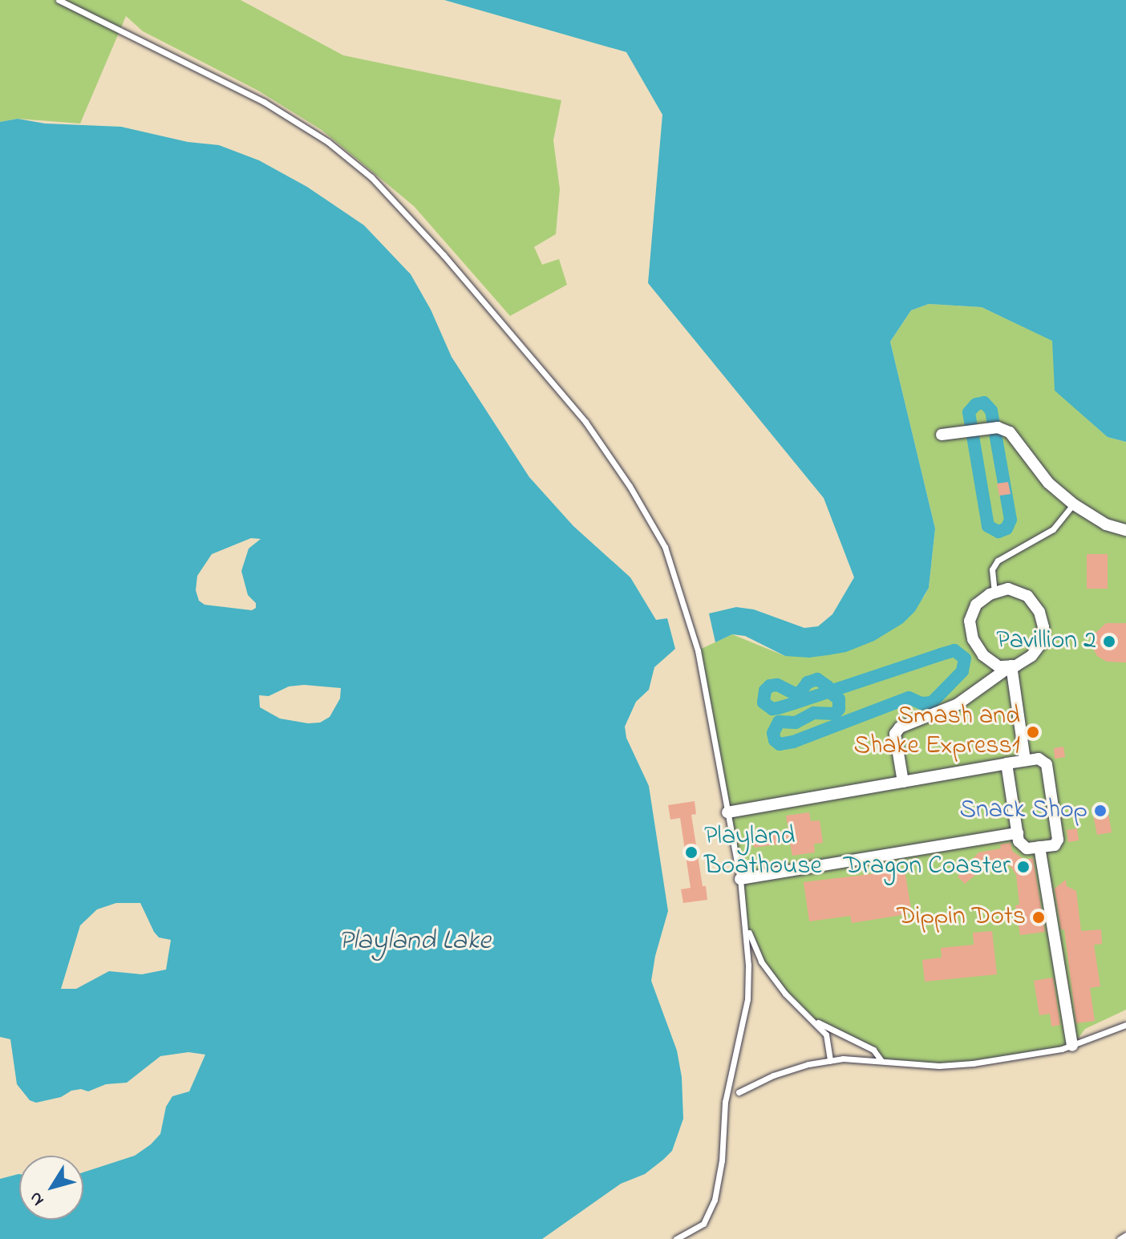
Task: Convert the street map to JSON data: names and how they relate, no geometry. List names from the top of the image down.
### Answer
{
  "water": ["Playland Lake"],
  "places": [
    "Pavillion 2",
    "Smash and Shake Express1",
    "Snack Shop",
    "Playland Boathouse",
    "Dragon Coaster",
    "Dippin Dots"
  ],
  "north": "bottom left"
}
